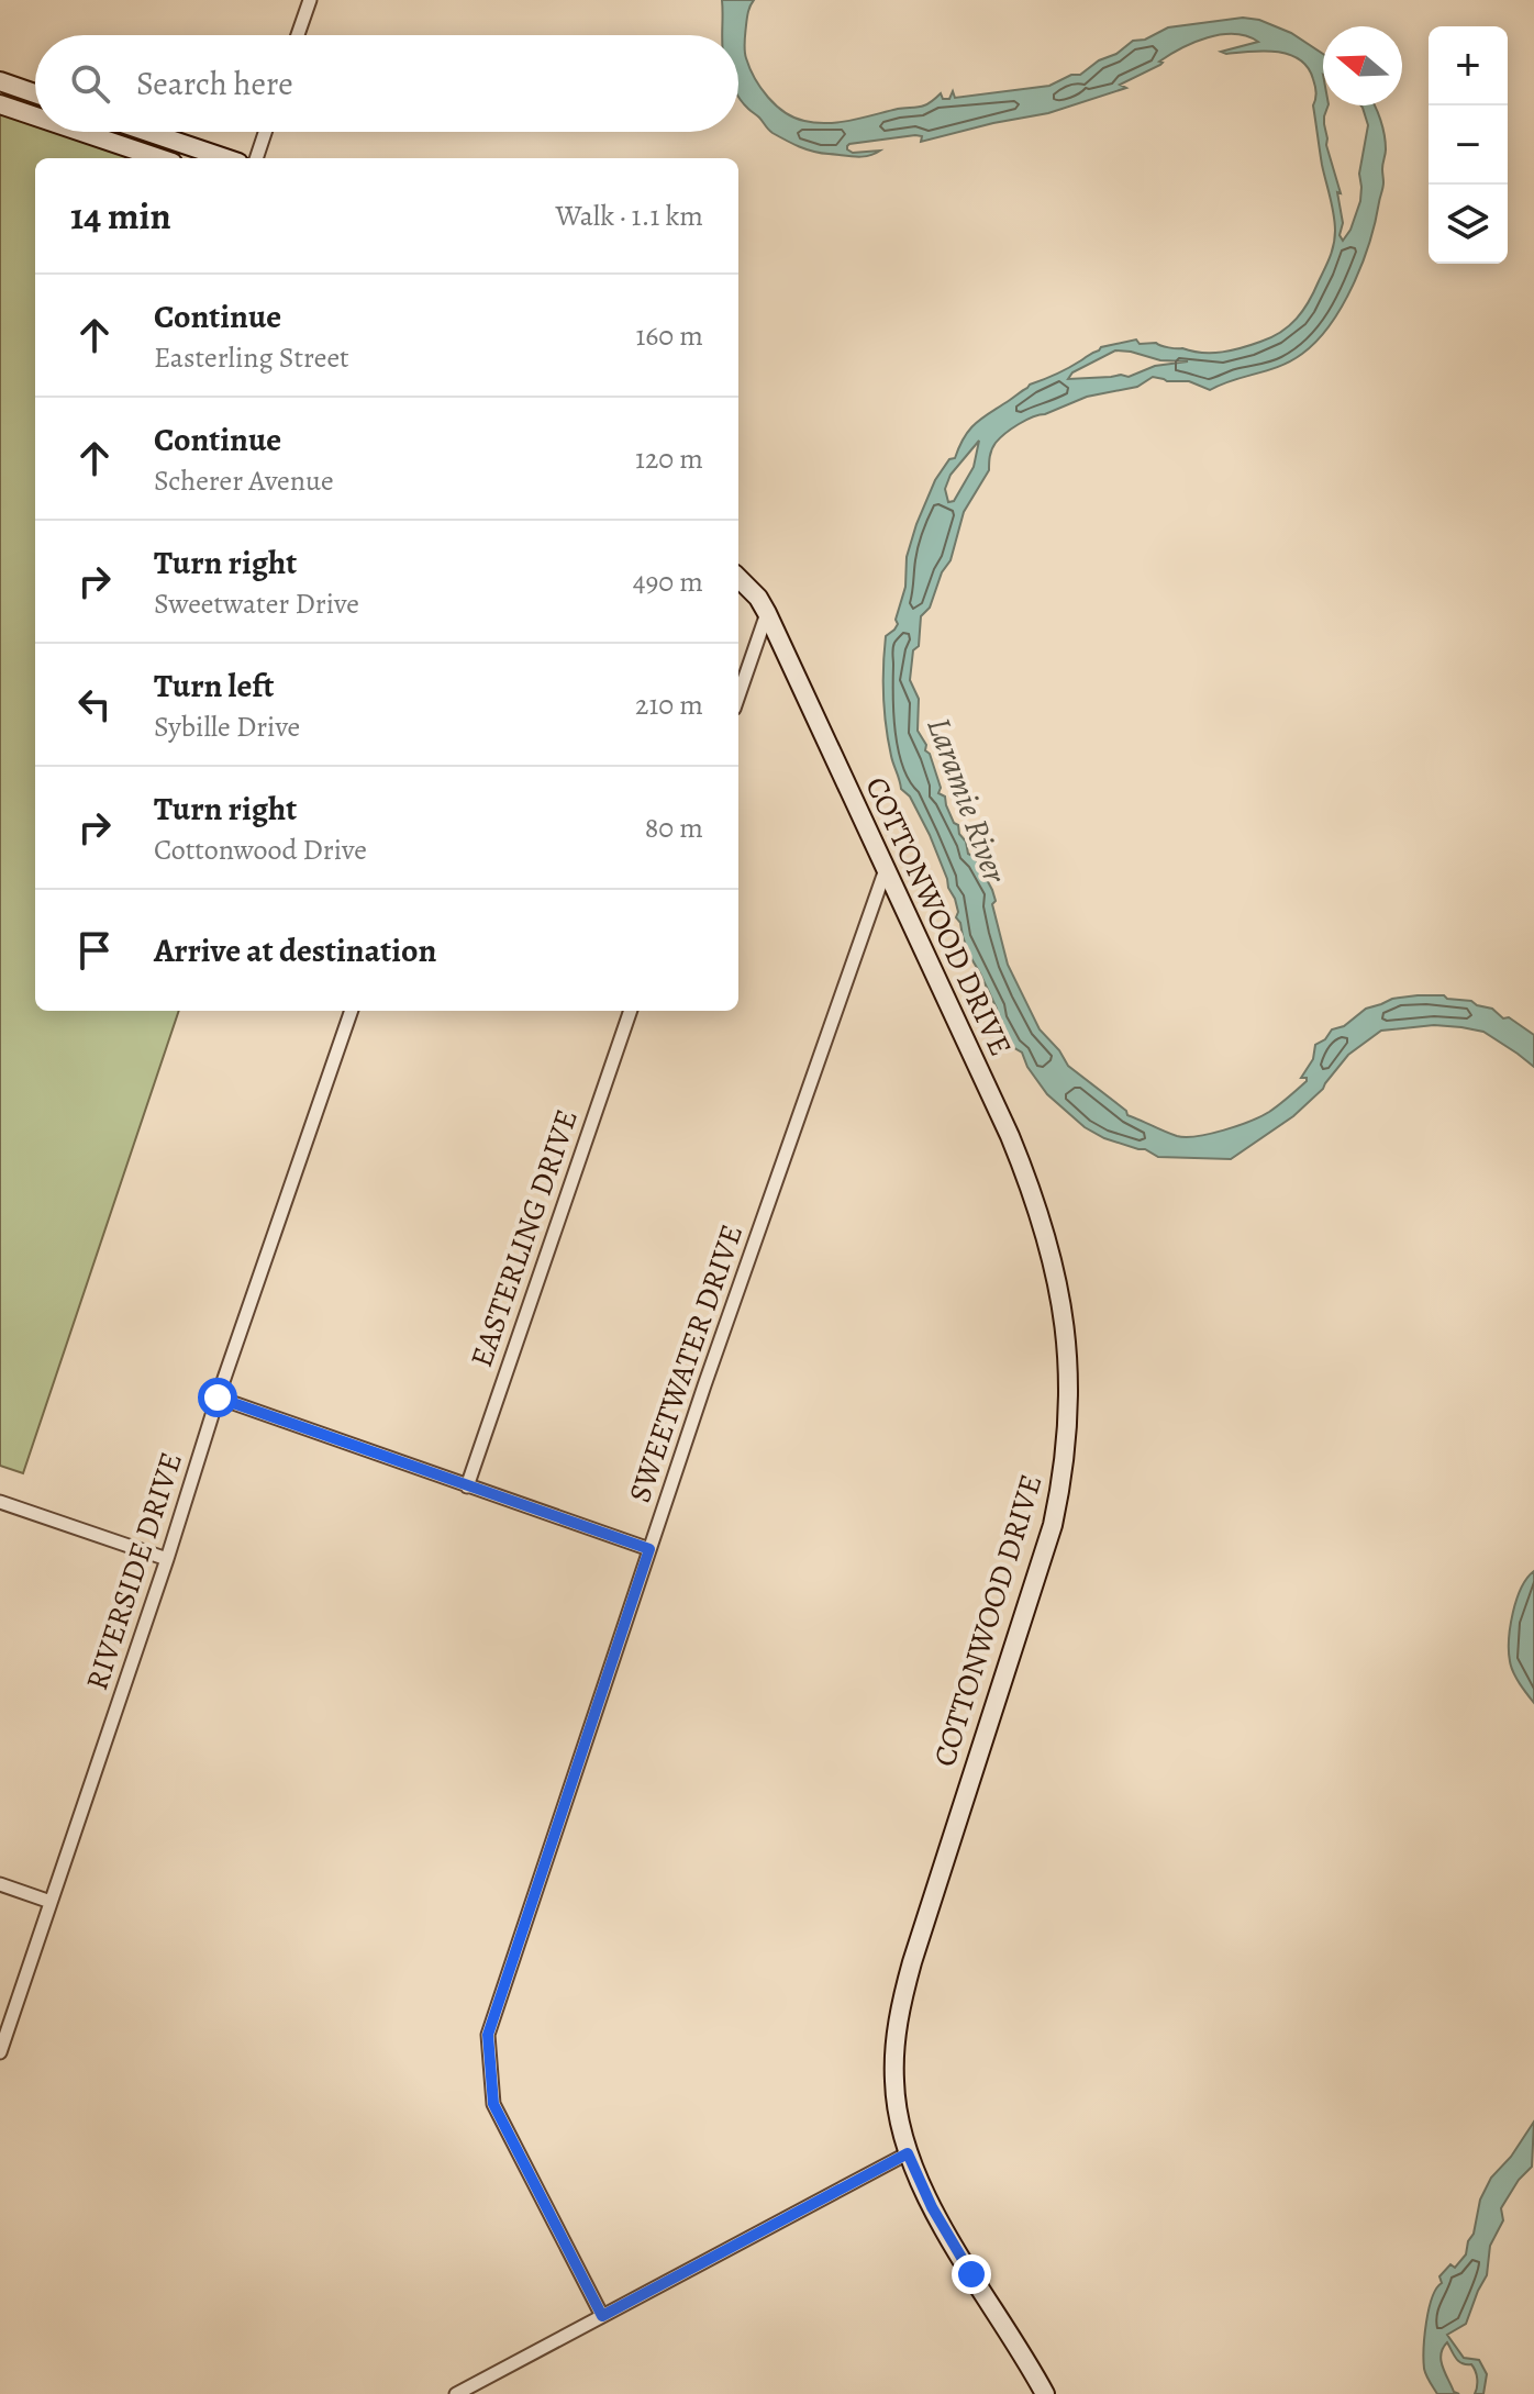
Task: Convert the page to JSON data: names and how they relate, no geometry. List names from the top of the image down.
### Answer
{
  "streets": {
    "street": [
      "COTTONWOOD DRIVE",
      "EASTERLING DRIVE",
      "SWEETWATER DRIVE",
      "RIVERSIDE DRIVE"
    ]
  },
  "crossings": [
    ["COTTONWOOD DRIVE", "SWEETWATER DRIVE"]
  ],
  "water": ["Laramie River"],
  "north": "left",
  "page": {
    "map_buttons": ["+", "−"],
    "search": "Search here",
    "heading": ["14 min", "Walk · 1.1 km"],
    "list": [
      ["Continue", "Easterling Street", "160 m"],
      ["Continue", "Scherer Avenue", "120 m"],
      ["Turn right", "Sweetwater Drive", "490 m"],
      ["Turn left", "Sybille Drive", "210 m"],
      ["Turn right", "Cottonwood Drive", "80 m"],
      "Arrive at destination"
    ]
  }
}
